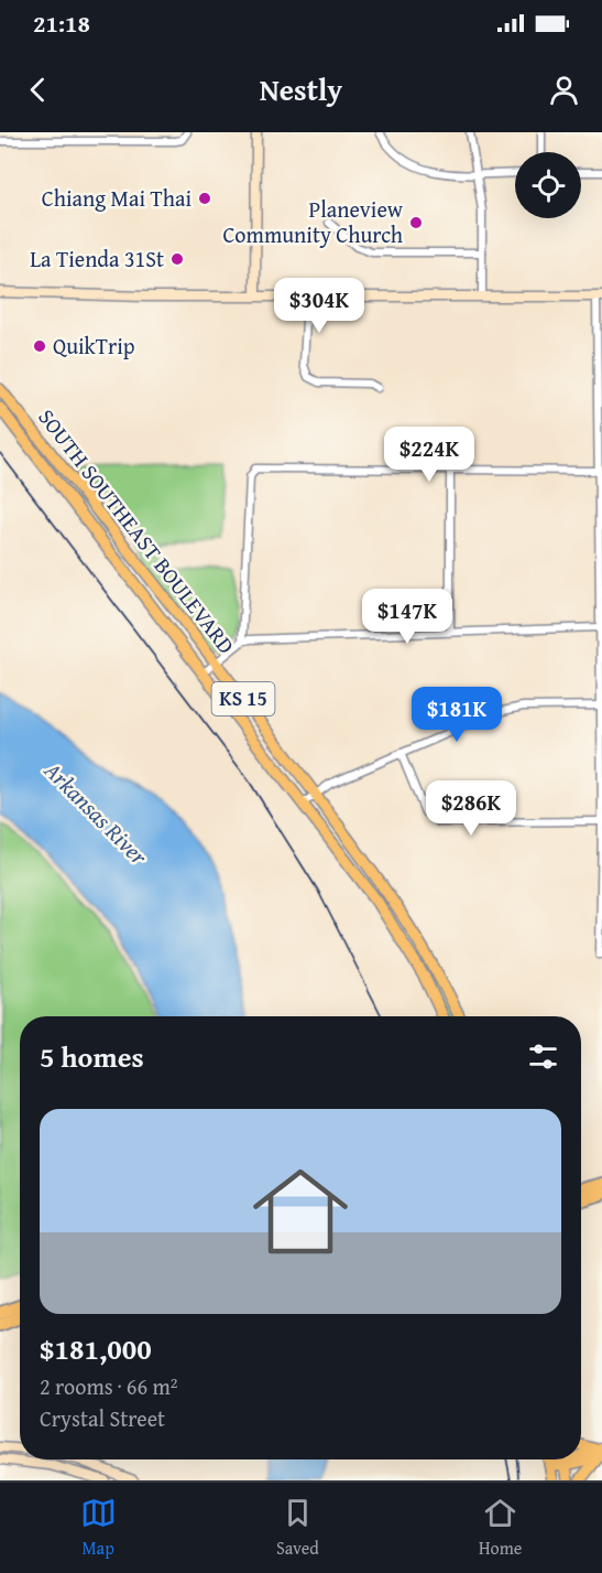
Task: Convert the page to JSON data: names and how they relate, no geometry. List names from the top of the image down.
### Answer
{
  "streets": {
    "main road": ["SOUTH SOUTHEAST BOULEVARD", "KS 15"]
  },
  "water": ["Arkansas River"],
  "places": [
    "Chiang Mai Thai",
    "Planeview Community Church",
    "La Tienda 31St",
    "QuikTrip"
  ],
  "page": {
    "status": "21:18",
    "header": "Nestly",
    "price": [
      "$304K",
      "$224K",
      "$147K",
      "$181K",
      "$286K"
    ],
    "heading": "5 homes",
    "list": [
      {
        "name": "$181,000",
        "note": "2 rooms · 66 m² · Crystal Street"
      }
    ],
    "tabs": ["Map", "Saved", "Home"]
  }
}
